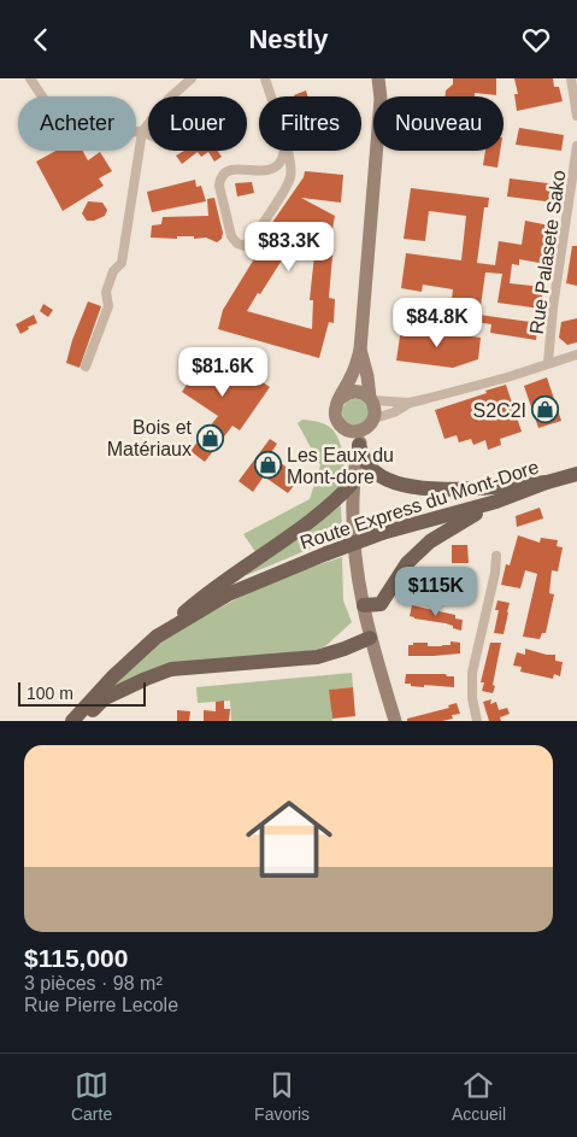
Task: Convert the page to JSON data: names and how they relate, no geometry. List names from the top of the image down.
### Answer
{
  "streets": {
    "main road": ["Route Express du Mont-Dore"],
    "street": ["Rue Palasete Sako"]
  },
  "places": {
    "shop": ["S2C2I", "Bois et Matériaux", "Les Eaux du Mont-dore"]
  },
  "scale_bar": "100 m",
  "page": {
    "header": "Nestly",
    "chip": [
      "Acheter",
      "Louer",
      "Filtres",
      "Nouveau"
    ],
    "price": [
      "$83.3K",
      "$84.8K",
      "$81.6K",
      "$115K"
    ],
    "scale": "100 m",
    "list": [
      {
        "name": "$115,000",
        "note": "3 pièces · 98 m² · Rue Pierre Lecole"
      }
    ],
    "tabs": ["Carte", "Favoris", "Accueil"]
  }
}
